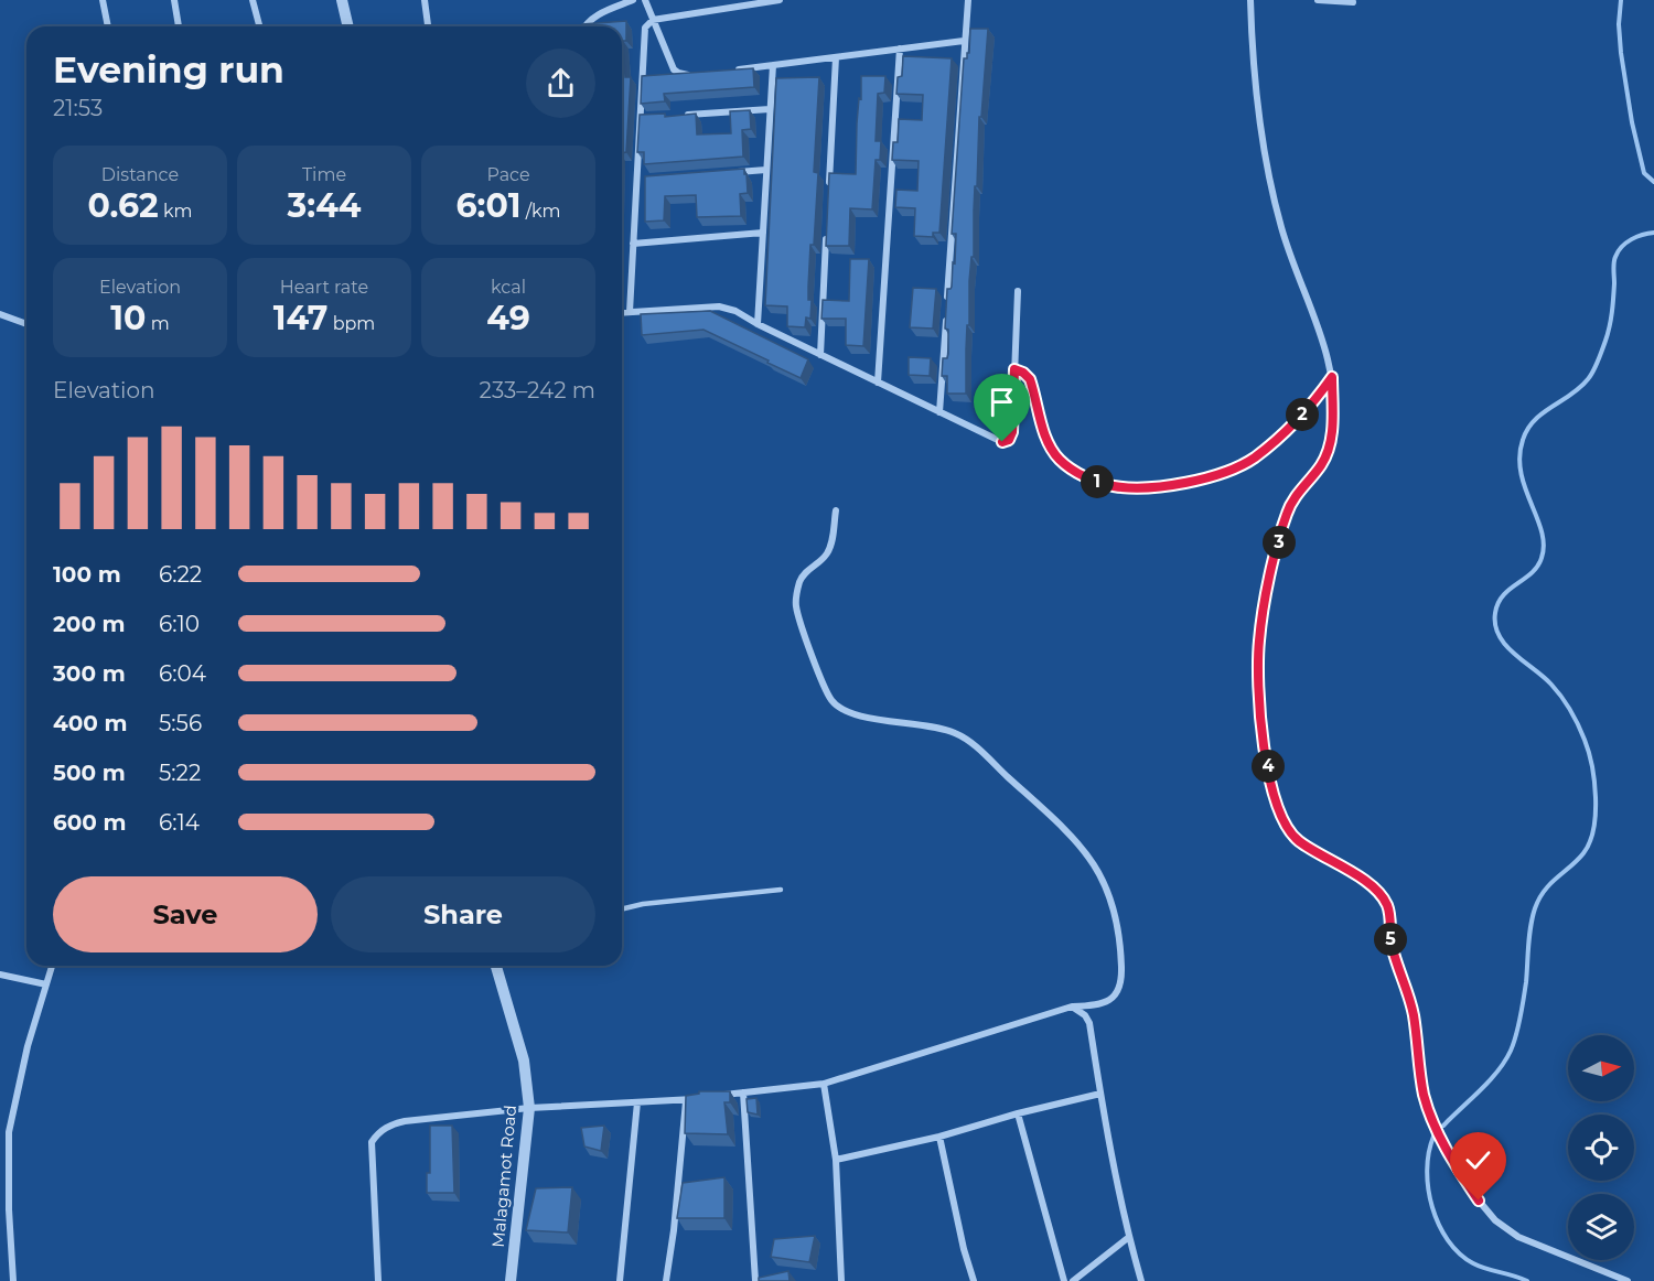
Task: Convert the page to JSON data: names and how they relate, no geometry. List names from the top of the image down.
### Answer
{
  "streets": {
    "street": ["Malagamot Road"]
  },
  "north": "right",
  "page": {
    "heading": ["Evening run", "21:53"],
    "stats": [
      ["Distance", "0.62 km"],
      ["Time", "3:44"],
      ["Pace", "6:01 /km"],
      ["Elevation", "10 m"],
      ["Heart rate", "147 bpm"],
      ["kcal", "49"]
    ],
    "chart": ["Elevation", "233–242 m"],
    "pins": [
      "2",
      "1",
      "3",
      "4",
      "5"
    ],
    "list": [
      {
        "name": "100 m",
        "note": "6:22"
      },
      {
        "name": "200 m",
        "note": "6:10"
      },
      {
        "name": "300 m",
        "note": "6:04"
      },
      {
        "name": "400 m",
        "note": "5:56"
      },
      {
        "name": "500 m",
        "note": "5:22"
      },
      {
        "name": "600 m",
        "note": "6:14"
      }
    ],
    "buttons": ["Save", "Share"]
  }
}
